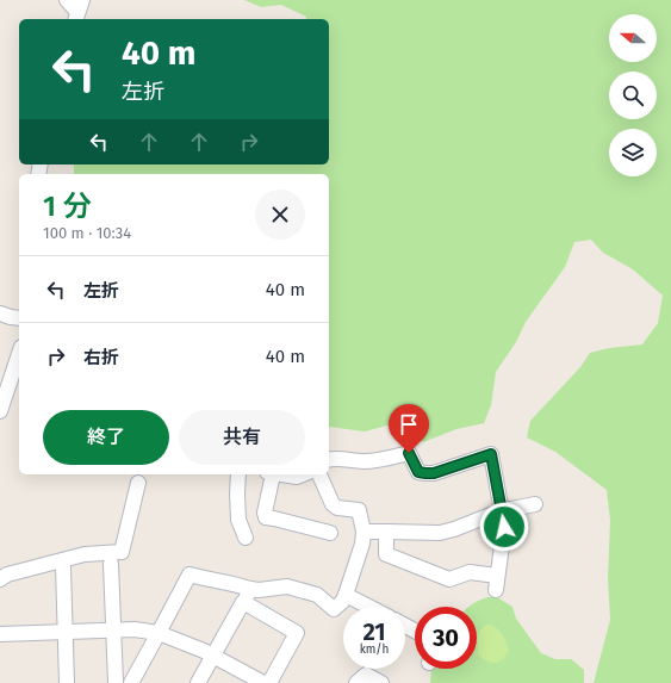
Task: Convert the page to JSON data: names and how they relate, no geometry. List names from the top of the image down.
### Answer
{
  "north": "left",
  "page": {
    "turn": ["40 m", "左折"],
    "heading": ["1 分", "100 m · 10:34"],
    "list": [
      {
        "name": "左折",
        "value": "40 m"
      },
      {
        "name": "右折",
        "value": "40 m"
      }
    ],
    "buttons": ["終了", "共有"],
    "speed": "21 km/h",
    "limit": "30"
  }
}
